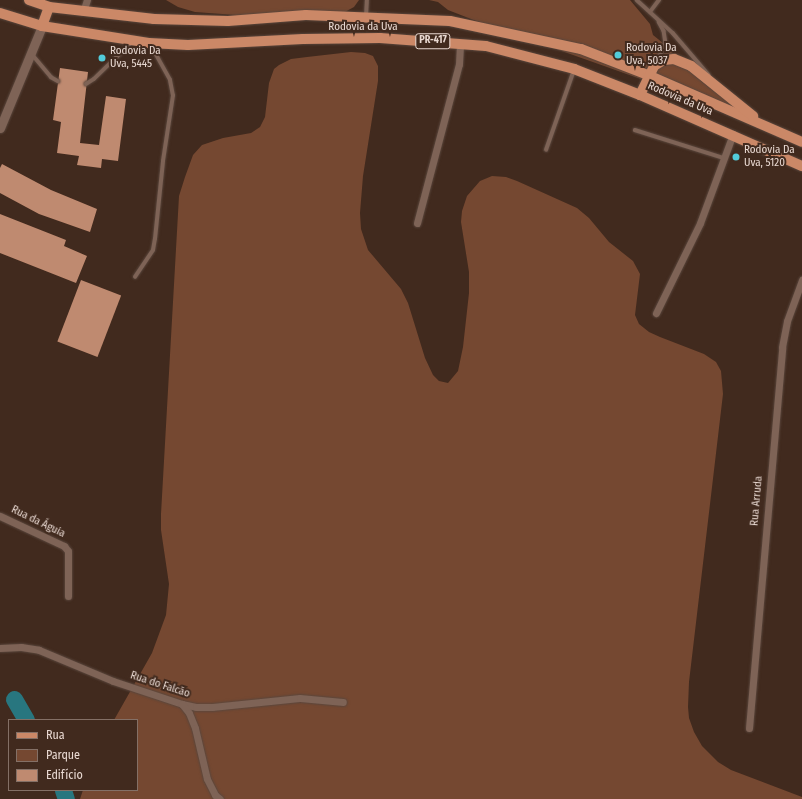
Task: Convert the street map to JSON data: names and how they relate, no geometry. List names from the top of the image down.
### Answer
{
  "streets": {
    "main road": ["Rodovia da Uva", "PR-417"],
    "street": ["Rua Arruda", "Rua da Águia", "Rua do Falcão"]
  },
  "places": ["Rodovia Da Uva, 5037", "Rodovia Da Uva, 5445", "Rodovia Da Uva, 5120"],
  "legend": ["Rua", "Parque", "Edifício"]
}
